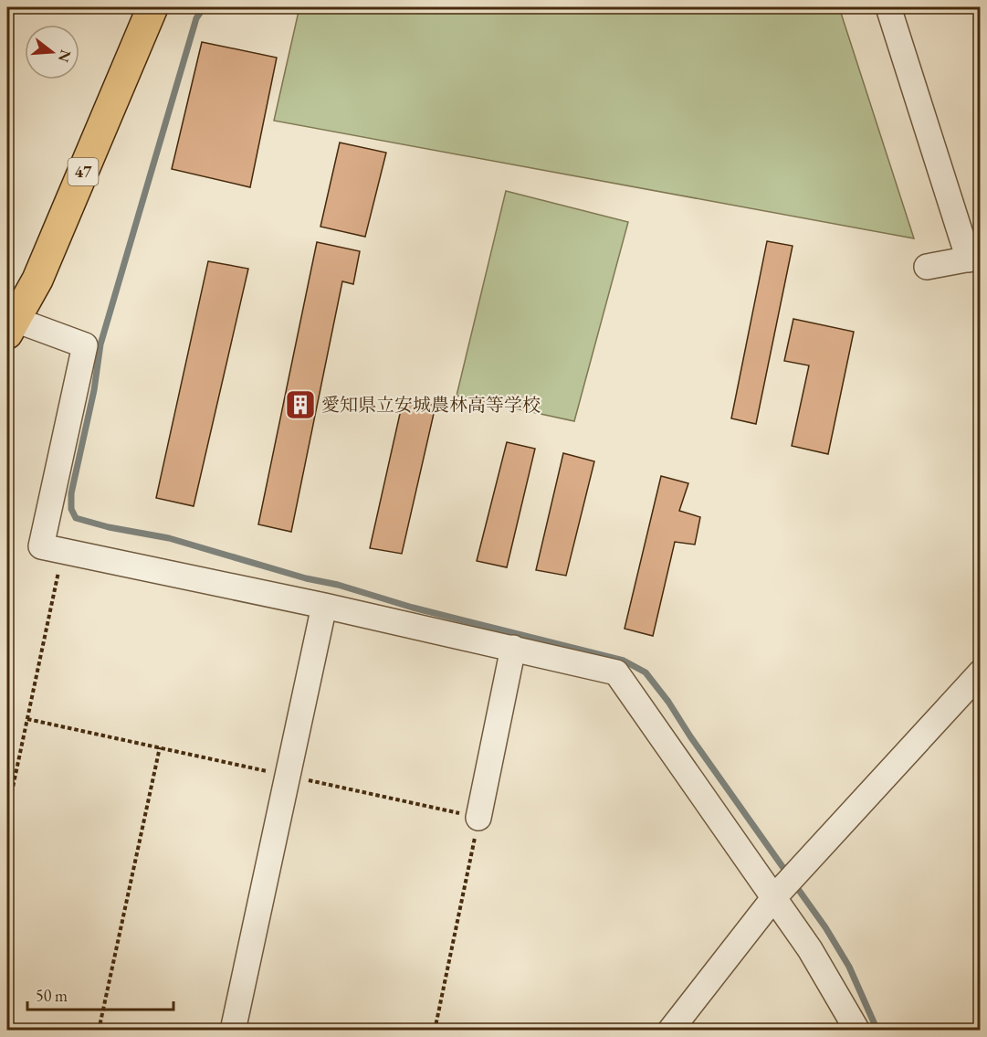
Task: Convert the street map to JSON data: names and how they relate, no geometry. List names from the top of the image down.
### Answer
{
  "streets": {
    "main road": ["47"]
  },
  "places": {
    "building": ["愛知県立安城農林高等学校"]
  },
  "scale_bar": "50 m",
  "north": "right"
}
